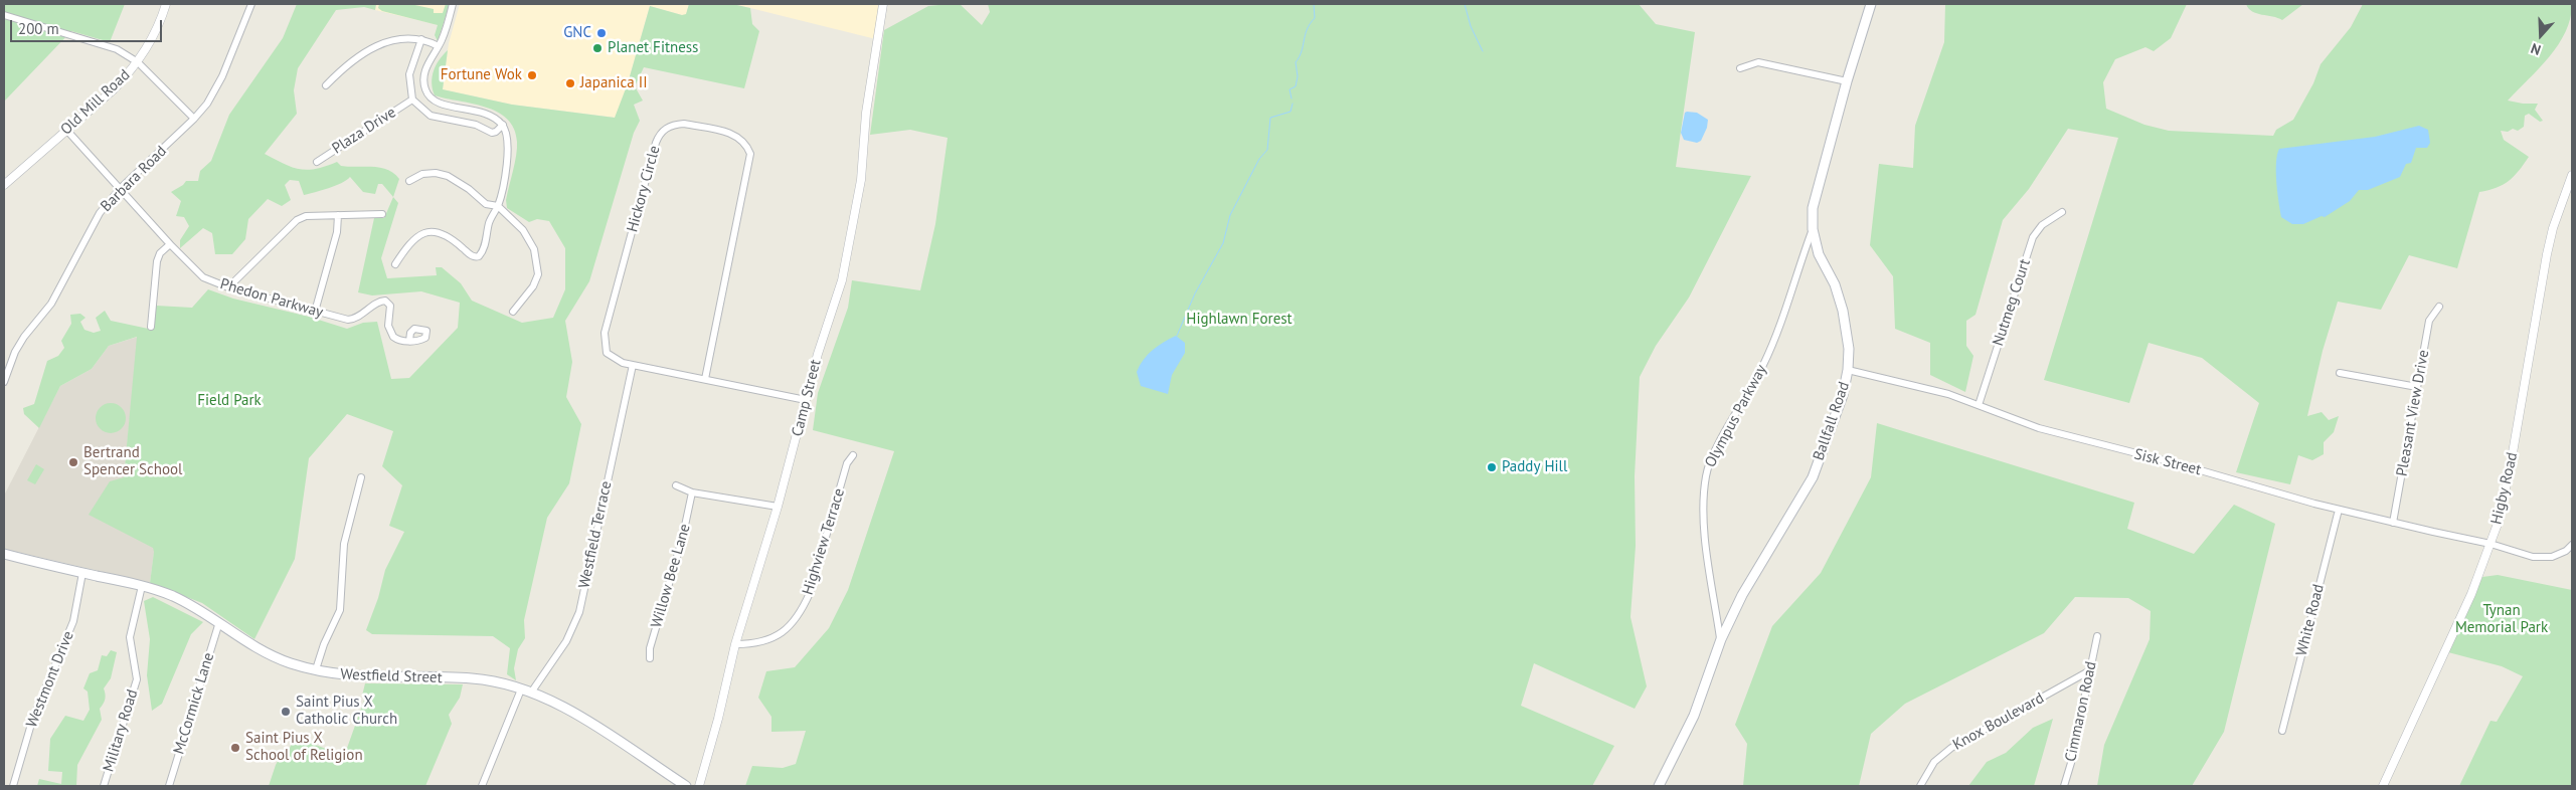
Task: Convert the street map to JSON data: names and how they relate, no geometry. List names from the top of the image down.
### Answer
{
  "streets": {
    "main road": ["Ballfall Road", "Westfield Street"],
    "street": [
      "Old Mill Road",
      "Plaza Drive",
      "Barbara Road",
      "Hickory Circle",
      "Phedon Parkway",
      "Nutmeg Court",
      "Camp Street",
      "Pleasant View Drive",
      "Olympus Parkway",
      "Sisk Street",
      "Higby Road",
      "Westfield Terrace",
      "Highview Terrace",
      "Willow Bee Lane",
      "White Road",
      "Westmont Drive",
      "McCormick Lane",
      "Cimmaron Road",
      "Knox Boulevard",
      "Military Road"
    ]
  },
  "crossings": [
    ["Old Mill Road", "Phedon Parkway"],
    ["Barbara Road", "Phedon Parkway"],
    ["Hickory Circle", "Camp Street"],
    ["Hickory Circle", "Westfield Terrace"],
    ["Nutmeg Court", "Sisk Street"],
    ["Camp Street", "Highview Terrace"],
    ["Pleasant View Drive", "Sisk Street"],
    ["Olympus Parkway", "Ballfall Road"],
    ["Ballfall Road", "Sisk Street"],
    ["Sisk Street", "Higby Road"],
    ["Sisk Street", "White Road"],
    ["Westfield Terrace", "Westfield Street"],
    ["Westfield Street", "Westmont Drive"],
    ["Westfield Street", "McCormick Lane"],
    ["Westfield Street", "Military Road"],
    ["Cimmaron Road", "Knox Boulevard"]
  ],
  "parks": ["Highlawn Forest", "Field Park", "Tynan Memorial Park"],
  "places": [
    "GNC",
    "Planet Fitness",
    "Fortune Wok",
    "Japanica II",
    "Bertrand Spencer School",
    "Paddy Hill",
    "Saint Pius X Catholic Church",
    "Saint Pius X School of Religion"
  ],
  "scale_bar": "200 m",
  "north": "bottom"
}
